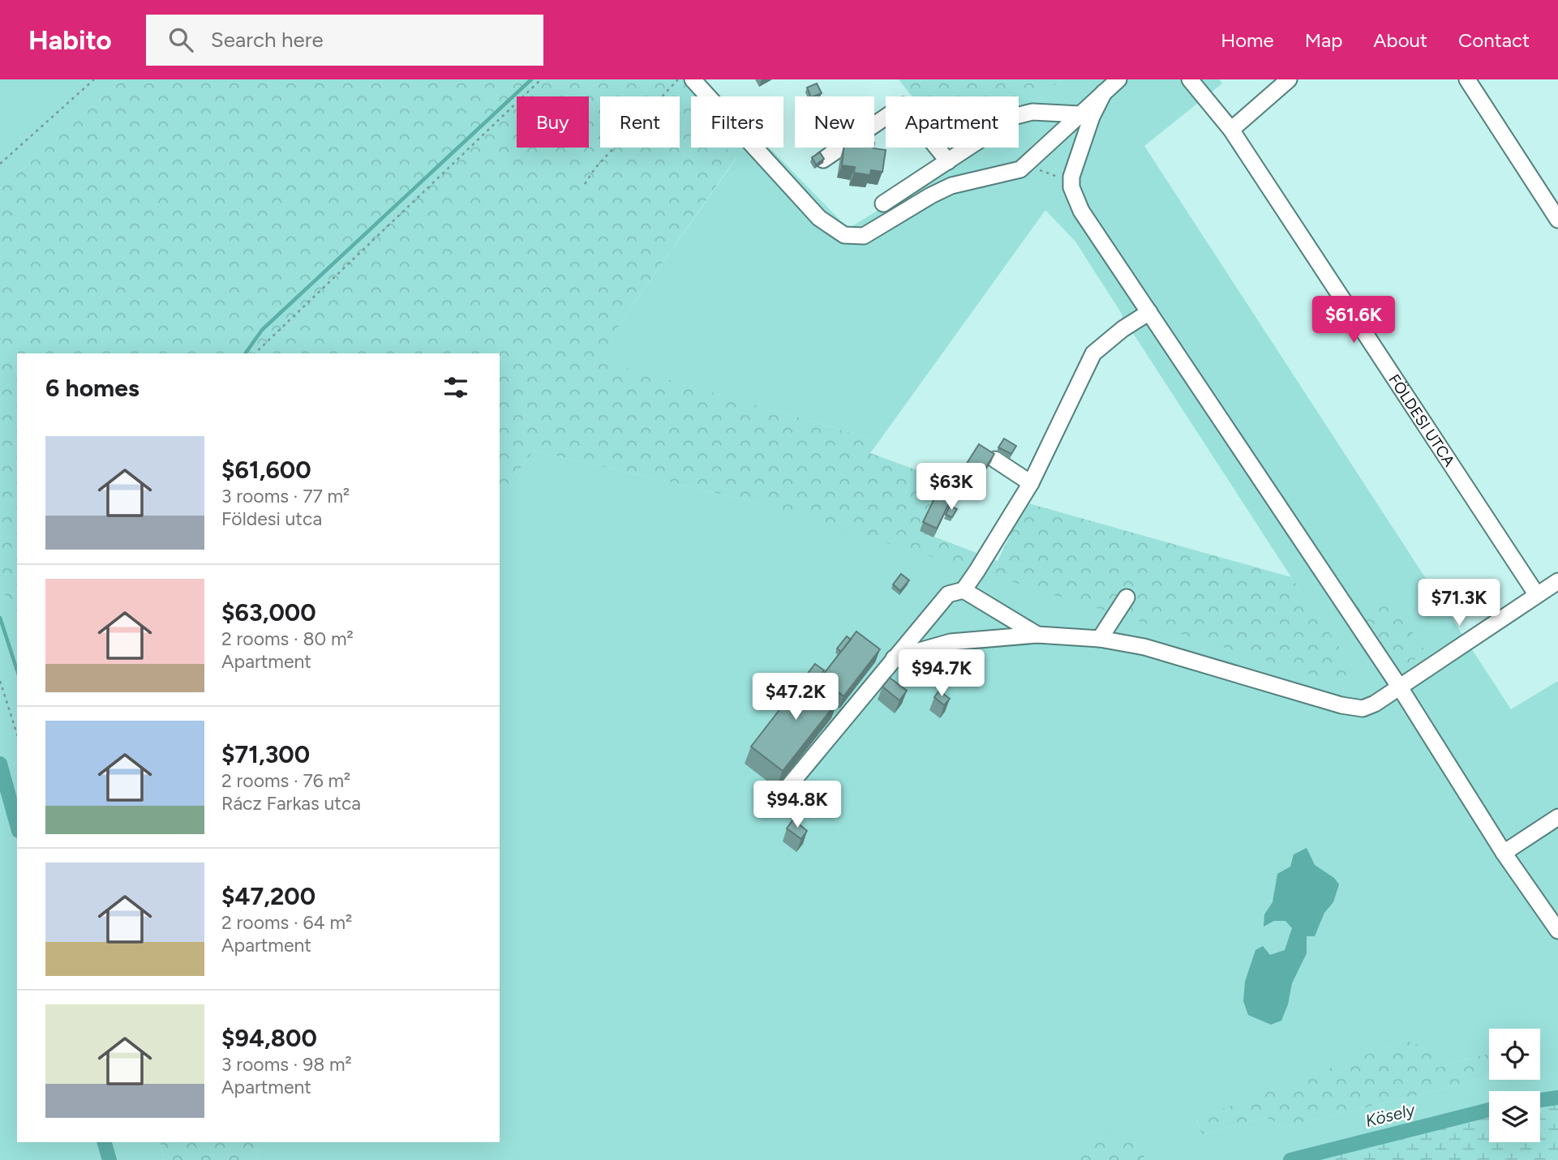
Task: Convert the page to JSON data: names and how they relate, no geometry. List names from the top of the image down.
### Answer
{
  "streets": {
    "street": ["FÖLDESI UTCA"]
  },
  "water": ["Kösely"],
  "page": {
    "header": "Habito",
    "search": "Search here",
    "nav": [
      "Home",
      "Map",
      "About",
      "Contact"
    ],
    "chip": [
      "Buy",
      "Rent",
      "Filters",
      "New",
      "Apartment"
    ],
    "price": [
      "$61.6K",
      "$63K",
      "$71.3K",
      "$94.7K",
      "$47.2K",
      "$94.8K"
    ],
    "heading": "6 homes",
    "list": [
      {
        "name": "$61,600",
        "note": "3 rooms · 77 m² · Földesi utca"
      },
      {
        "name": "$63,000",
        "note": "2 rooms · 80 m² · Apartment"
      },
      {
        "name": "$71,300",
        "note": "2 rooms · 76 m² · Rácz Farkas utca"
      },
      {
        "name": "$47,200",
        "note": "2 rooms · 64 m² · Apartment"
      },
      {
        "name": "$94,800",
        "note": "3 rooms · 98 m² · Apartment"
      }
    ]
  }
}
